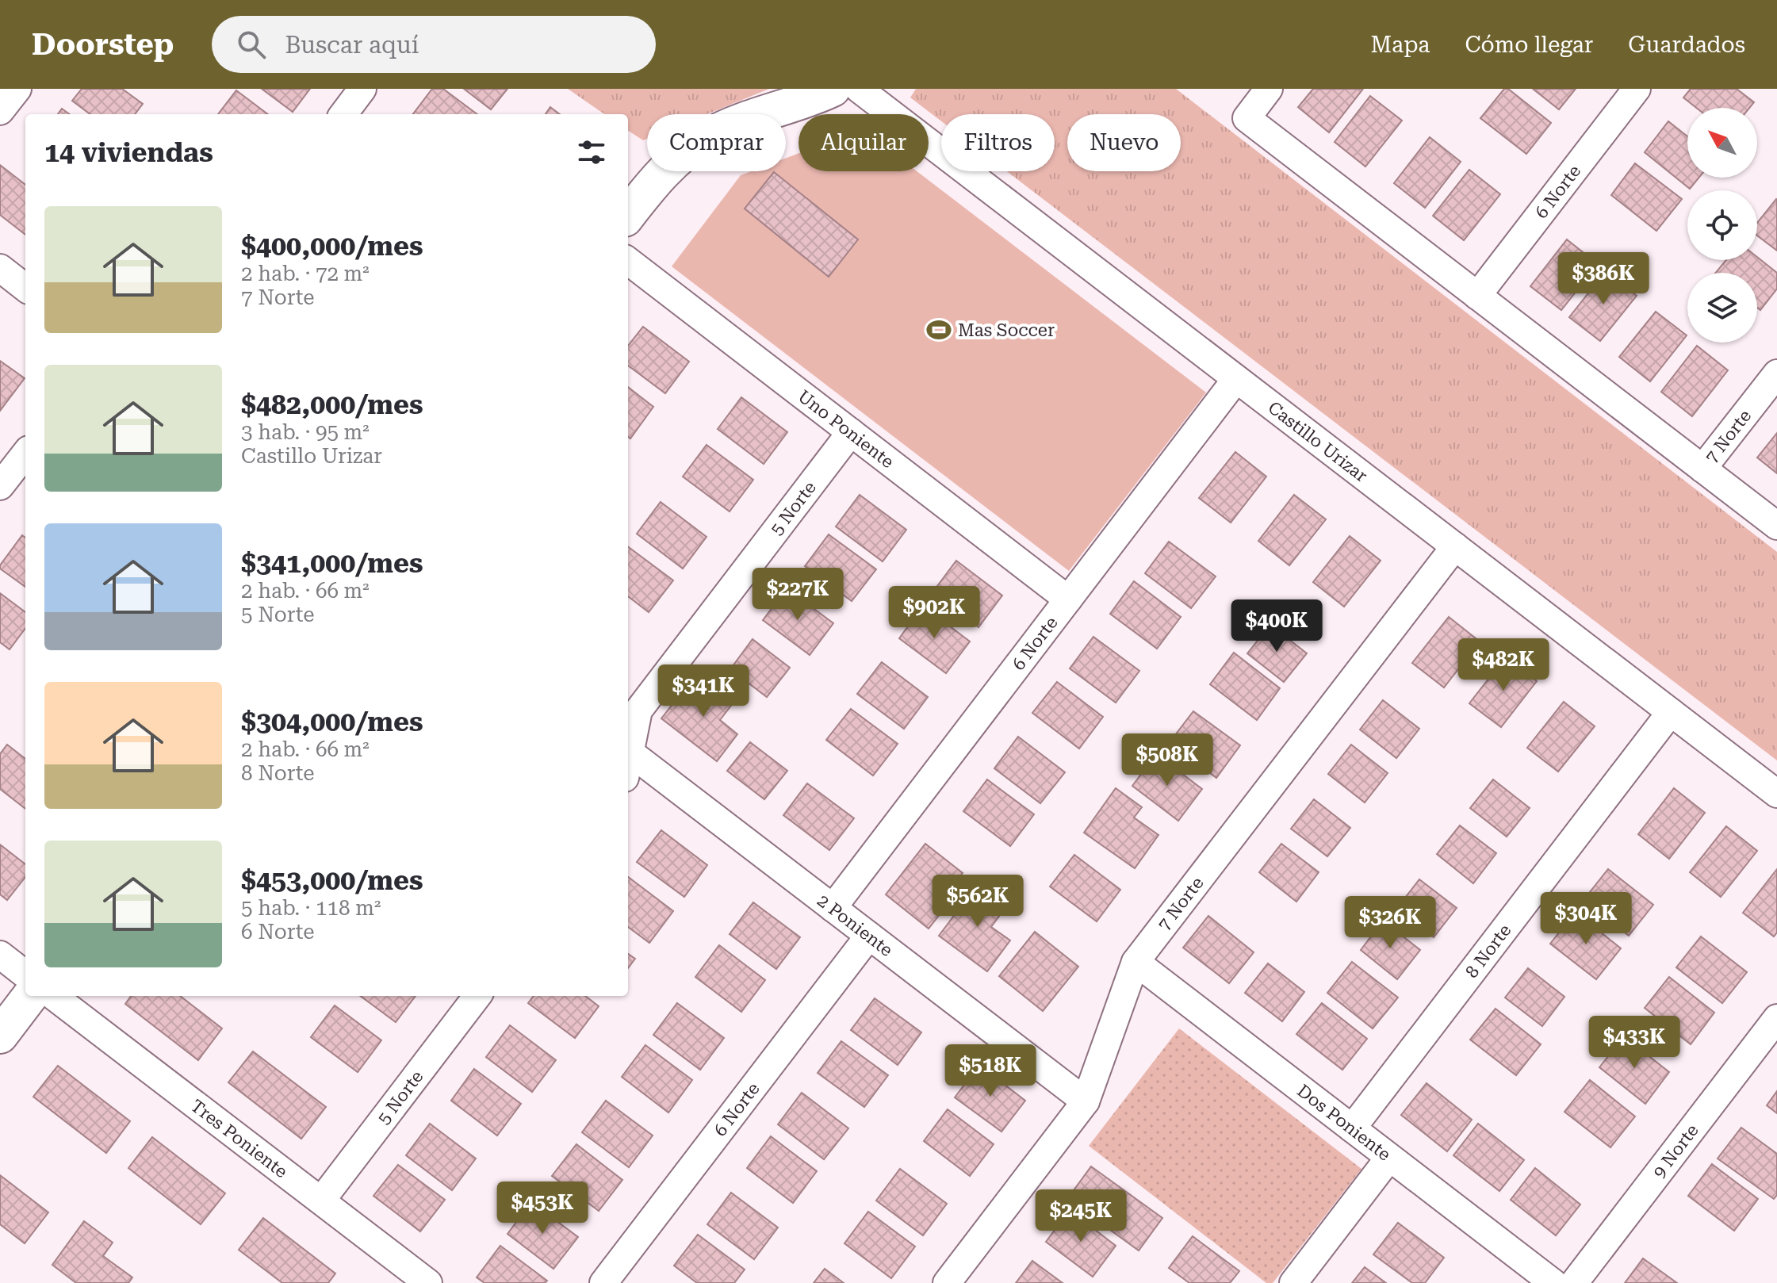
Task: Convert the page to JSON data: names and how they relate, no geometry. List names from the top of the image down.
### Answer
{
  "streets": {
    "street": [
      "6 Norte",
      "Uno Poniente",
      "7 Norte",
      "Castillo Urizar",
      "5 Norte",
      "2 Poniente",
      "8 Norte",
      "Dos Poniente",
      "Tres Poniente",
      "9 Norte"
    ]
  },
  "crossings": [
    ["6 Norte", "Uno Poniente"],
    ["6 Norte", "Castillo Urizar"],
    ["6 Norte", "2 Poniente"],
    ["Uno Poniente", "5 Norte"],
    ["7 Norte", "Castillo Urizar"],
    ["7 Norte", "2 Poniente"],
    ["7 Norte", "Dos Poniente"],
    ["Castillo Urizar", "8 Norte"],
    ["5 Norte", "Tres Poniente"],
    ["8 Norte", "Dos Poniente"]
  ],
  "places": {
    "sports": ["Mas Soccer"]
  },
  "north": "top left",
  "page": {
    "header": "Doorstep",
    "search": "Buscar aquí",
    "nav": ["Mapa", "Cómo llegar", "Guardados"],
    "chip": [
      "Comprar",
      "Alquilar",
      "Filtros",
      "Nuevo"
    ],
    "heading": "14 viviendas",
    "list": [
      {
        "name": "$400,000/mes",
        "note": "2 hab. · 72 m² · 7 Norte"
      },
      {
        "name": "$482,000/mes",
        "note": "3 hab. · 95 m² · Castillo Urizar"
      },
      {
        "name": "$341,000/mes",
        "note": "2 hab. · 66 m² · 5 Norte"
      },
      {
        "name": "$304,000/mes",
        "note": "2 hab. · 66 m² · 8 Norte"
      },
      {
        "name": "$453,000/mes",
        "note": "5 hab. · 118 m² · 6 Norte"
      }
    ],
    "price": [
      "$386K",
      "$227K",
      "$902K",
      "$400K",
      "$482K",
      "$341K",
      "$508K",
      "$562K",
      "$304K",
      "$326K",
      "$433K",
      "$518K",
      "$453K",
      "$245K"
    ]
  }
}
